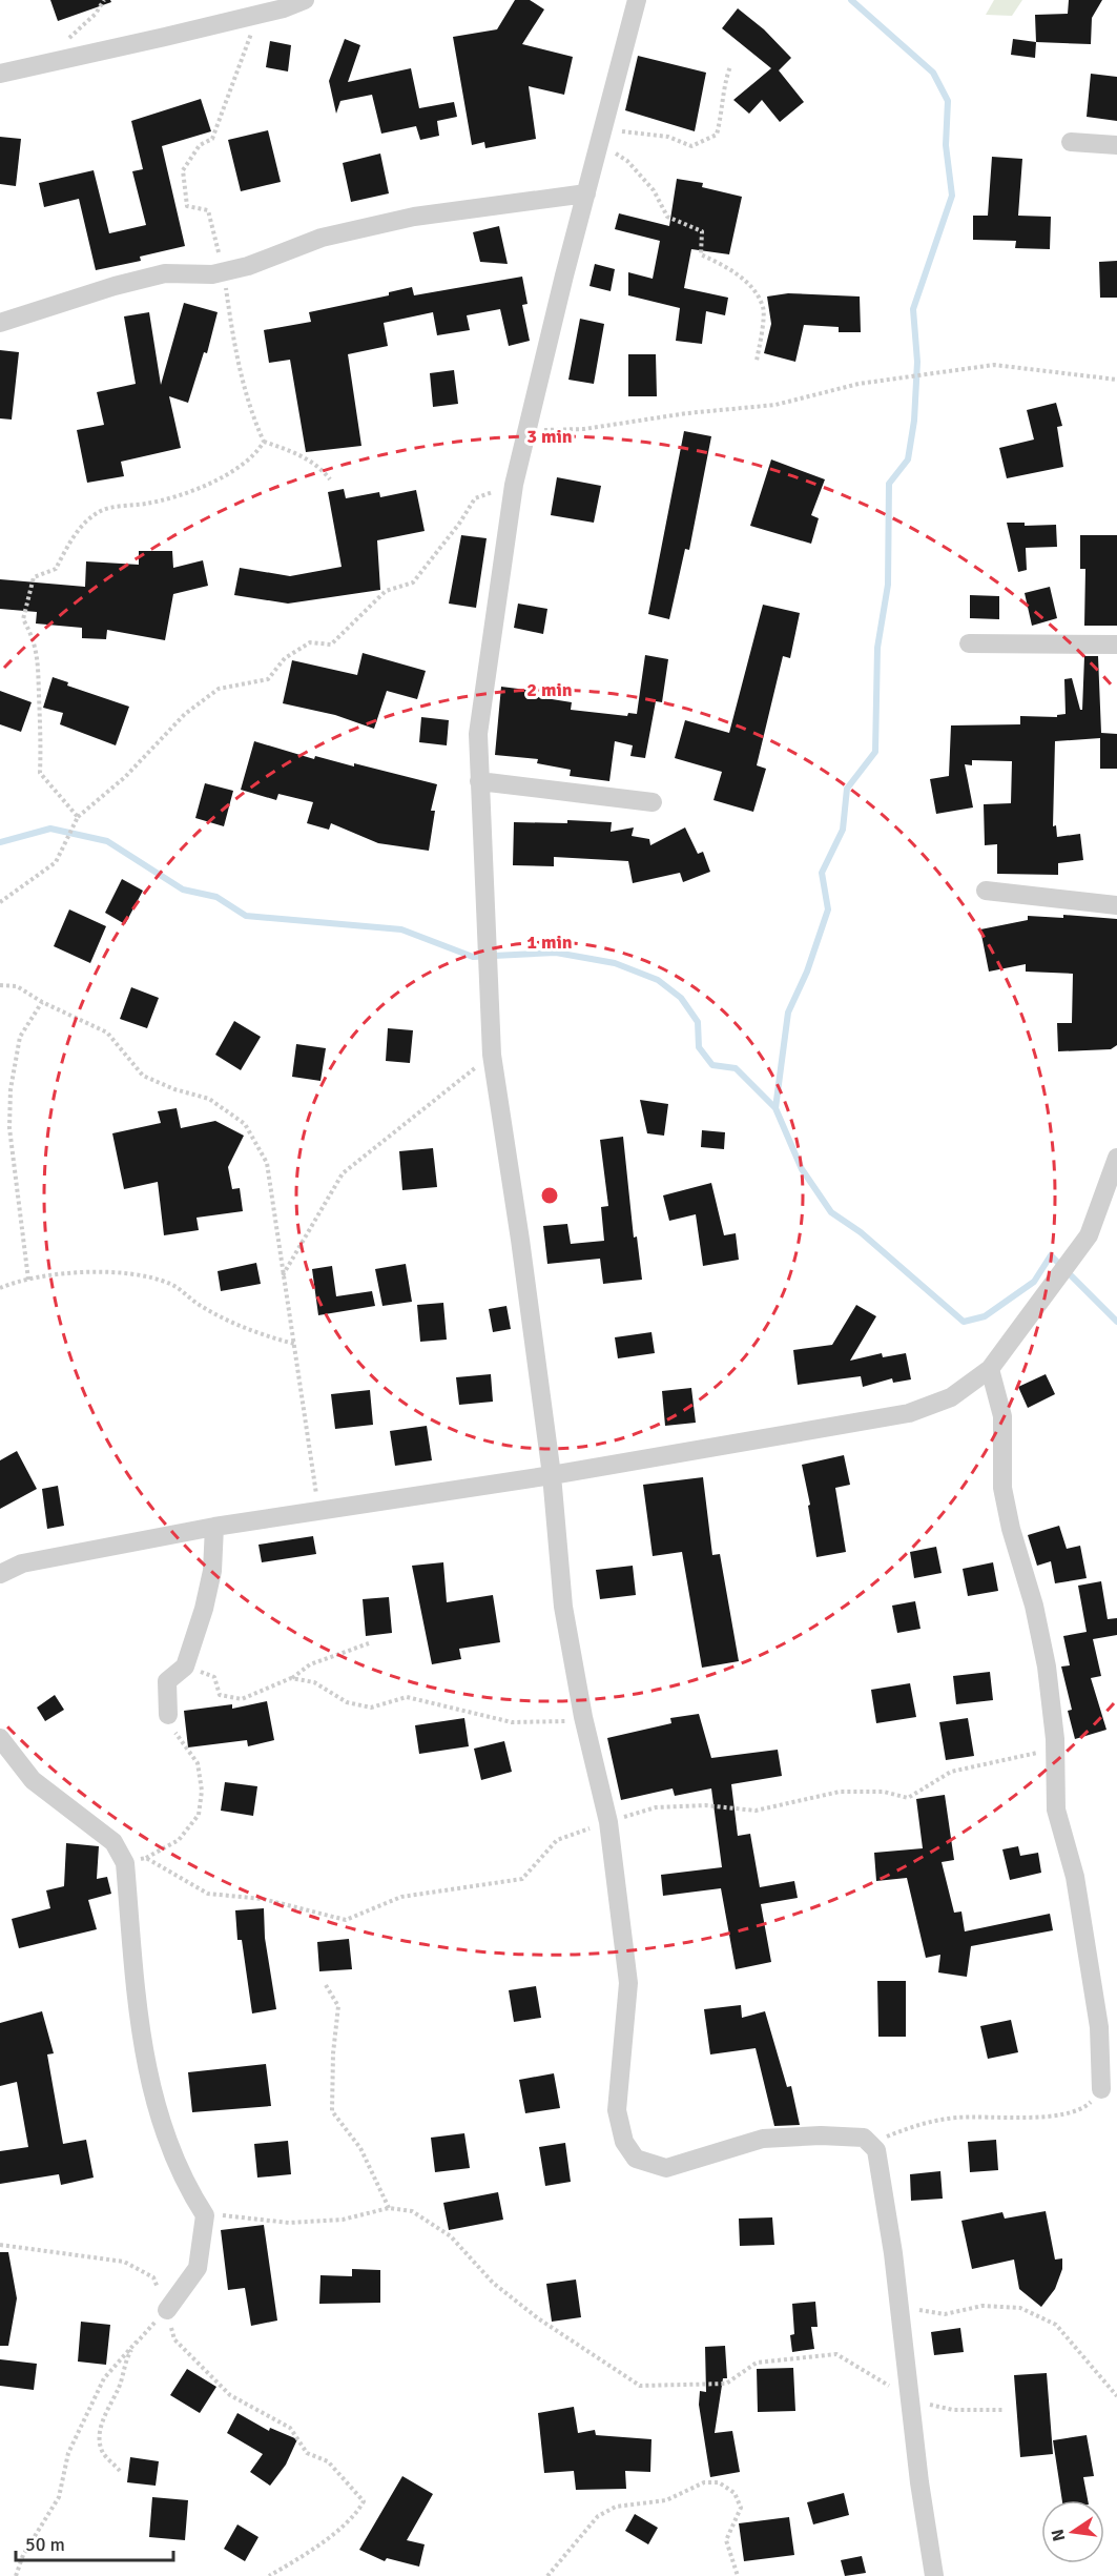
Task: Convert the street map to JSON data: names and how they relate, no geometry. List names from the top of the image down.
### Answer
{
  "scale_bar": "50 m",
  "north": "left",
  "rings": ["3 min", "2 min", "1 min"]
}
